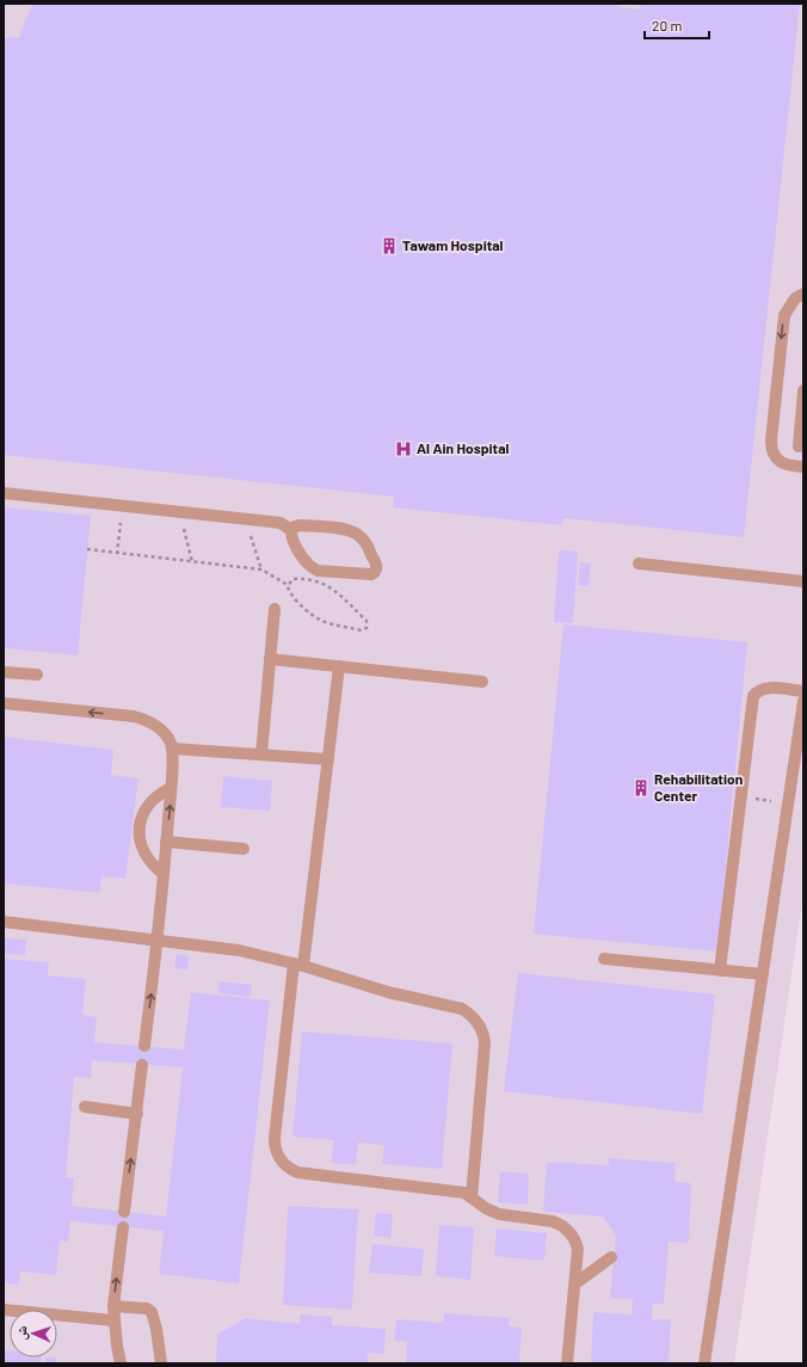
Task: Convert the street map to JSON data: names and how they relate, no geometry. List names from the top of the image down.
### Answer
{
  "places": {
    "building": ["Tawam Hospital", "Rehabilitation Center"],
    "hospital": ["Al Ain Hospital"]
  },
  "scale_bar": "20 m",
  "north": "left"
}
